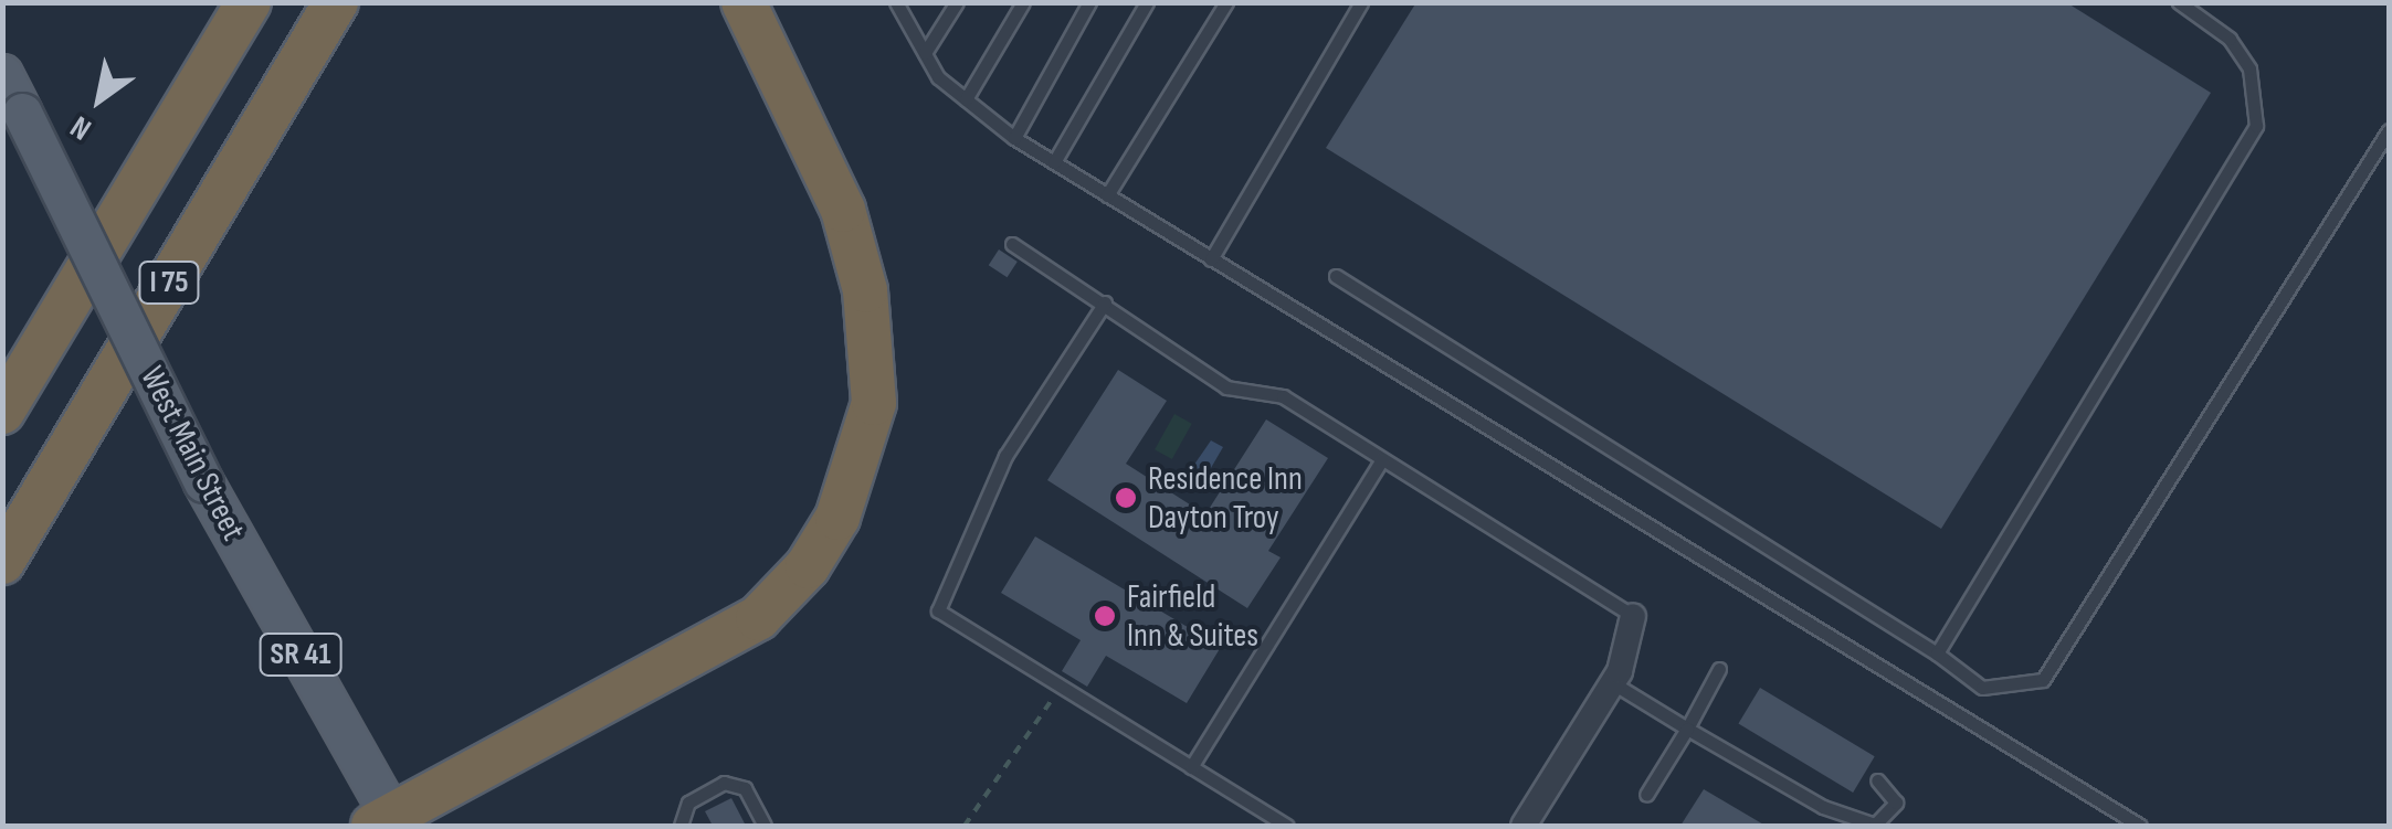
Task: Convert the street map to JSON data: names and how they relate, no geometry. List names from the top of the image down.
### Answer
{
  "streets": {
    "highway": ["I 75"],
    "main road": ["West Main Street", "SR 41"]
  },
  "places": ["Residence Inn Dayton Troy", "Fairfield Inn & Suites"],
  "north": "bottom left"
}
